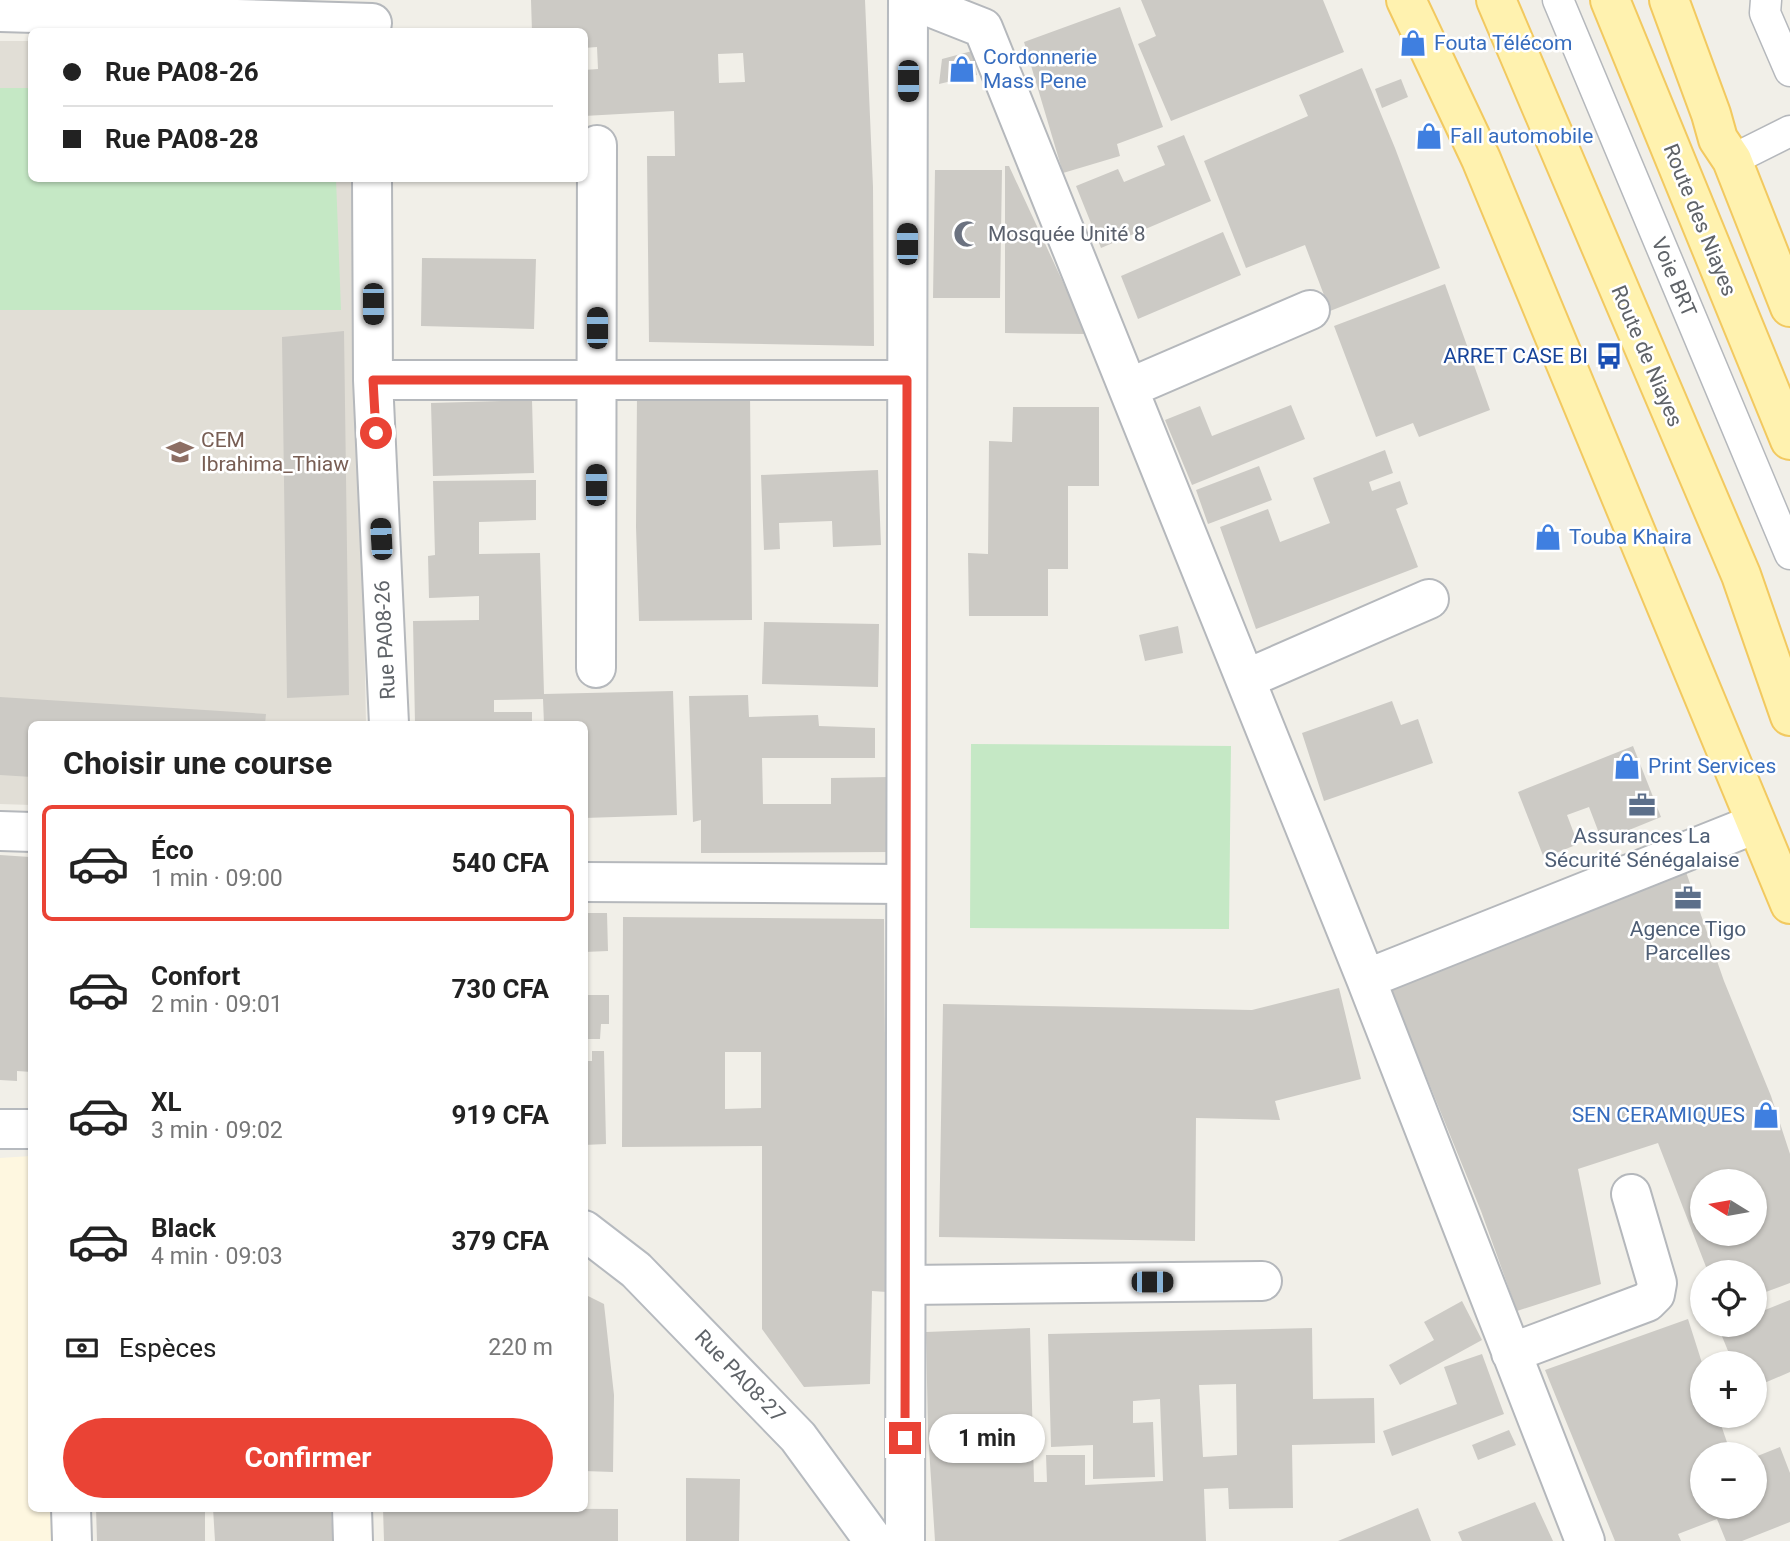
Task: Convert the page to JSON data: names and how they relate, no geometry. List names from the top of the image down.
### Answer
{
  "streets": {
    "main road": ["Route des Niayes", "Route de Niayes"],
    "street": ["Rue PA08-26", "Rue PA08-27"],
    "lane": ["Voie BRT"]
  },
  "places": {
    "shop": [
      "Fouta Télécom",
      "Cordonnerie Mass Pene",
      "Fall automobile",
      "Touba Khaira",
      "Print Services",
      "SEN CERAMIQUES"
    ],
    "mosque": ["Mosquée Unité 8"],
    "bus stop": ["ARRET CASE BI"],
    "school or university": ["CEM Ibrahima_Thiaw"],
    "office": ["Assurances La Sécurité Sénégalaise", "Agence Tigo Parcelles"]
  },
  "north": "left",
  "page": {
    "banner": ["Rue PA08-26", "Rue PA08-28"],
    "heading": "Choisir une course",
    "list": [
      {
        "name": "Éco",
        "note": "1 min · 09:00",
        "value": "540 CFA"
      },
      {
        "name": "Confort",
        "note": "2 min · 09:01",
        "value": "730 CFA"
      },
      {
        "name": "XL",
        "note": "3 min · 09:02",
        "value": "919 CFA"
      },
      {
        "name": "Black",
        "note": "4 min · 09:03",
        "value": "379 CFA"
      }
    ],
    "map_buttons": ["+", "−"],
    "pay": ["Espèces", "220 m"],
    "buttons": "Confirmer",
    "bubble": "1 min"
  }
}
